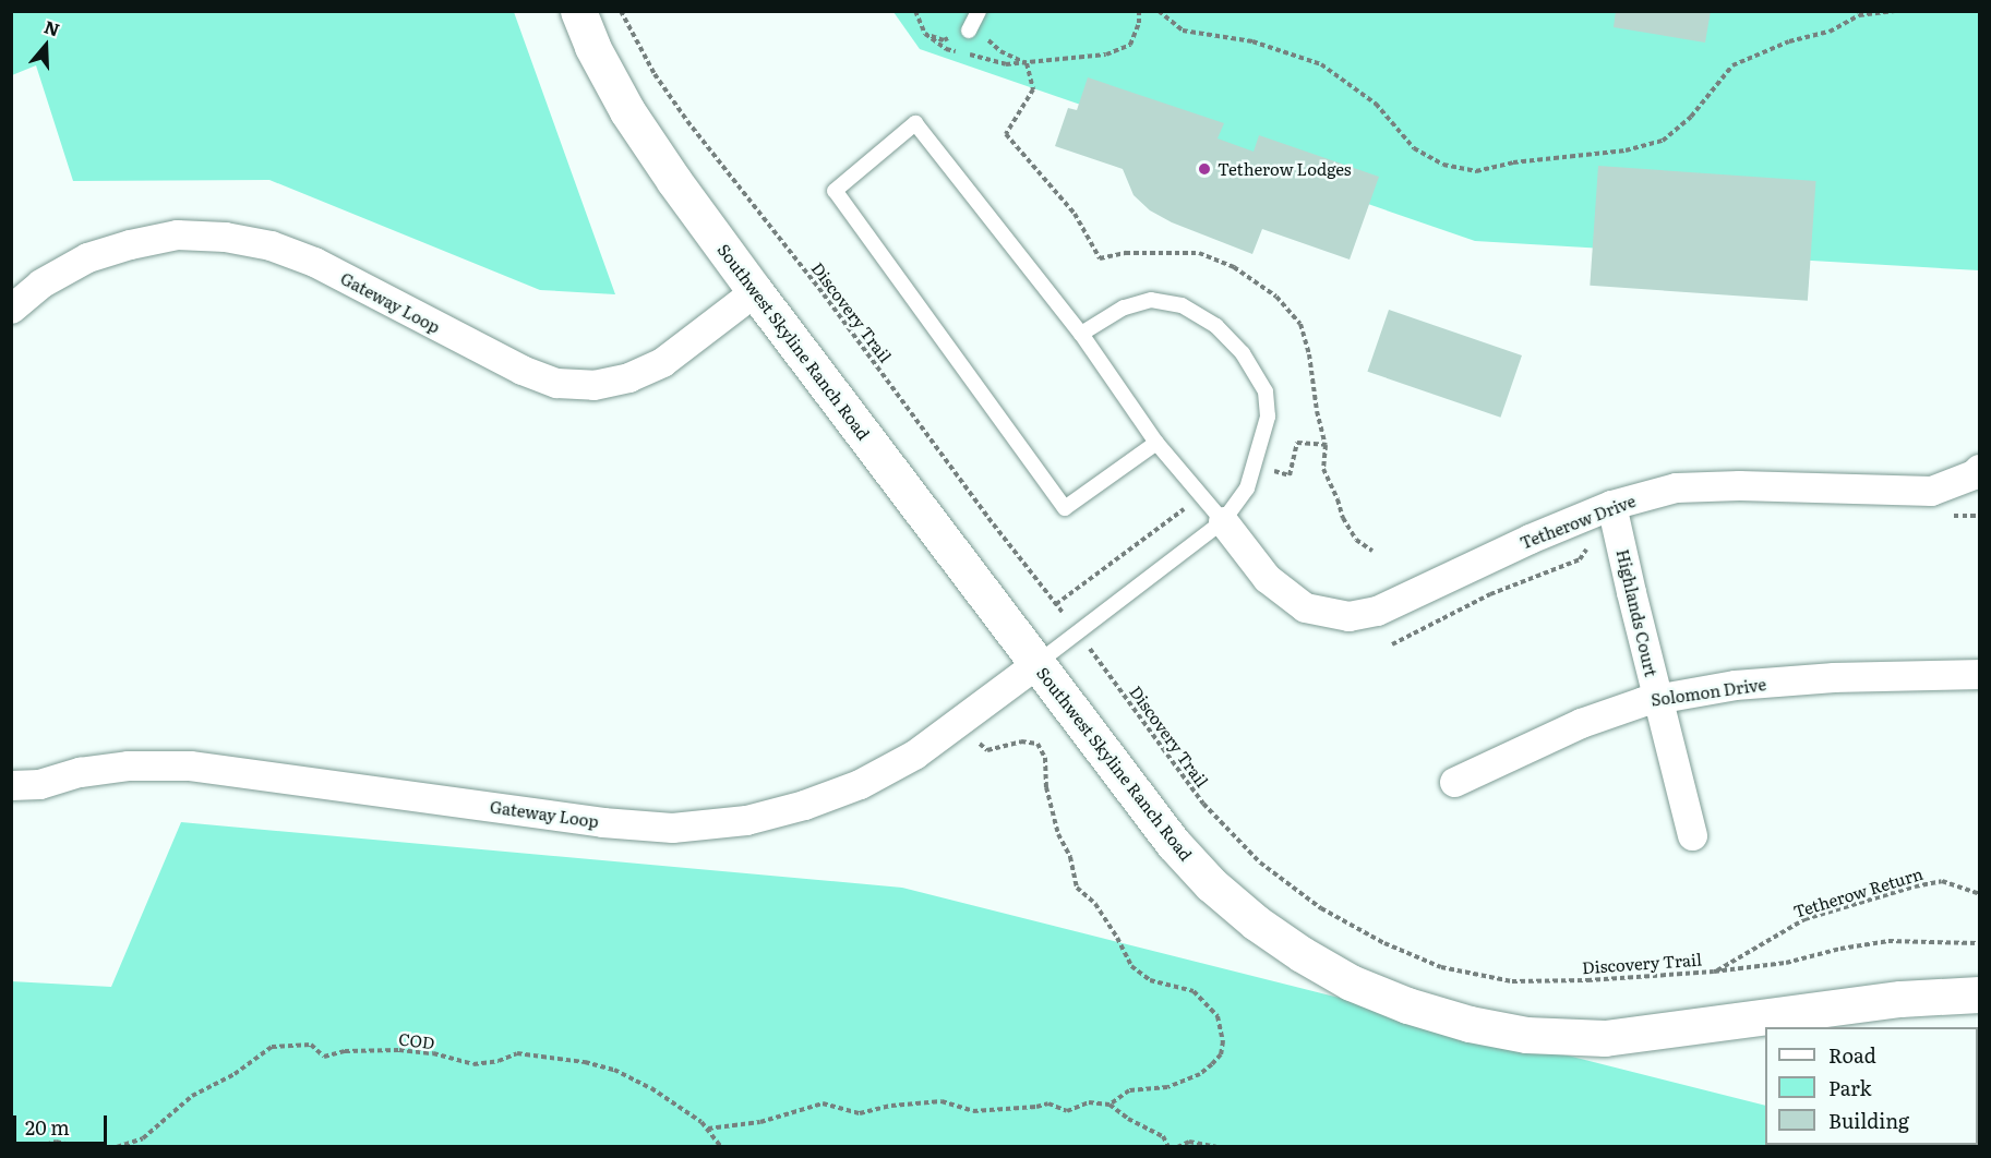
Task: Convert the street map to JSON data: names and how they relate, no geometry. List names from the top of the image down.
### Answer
{
  "streets": {
    "street": [
      "Gateway Loop",
      "Southwest Skyline Ranch Road",
      "Tetherow Drive",
      "Highlands Court",
      "Solomon Drive"
    ],
    "path": ["Discovery Trail", "Tetherow Return", "COD"]
  },
  "crossings": [
    ["Gateway Loop", "Southwest Skyline Ranch Road"],
    ["Discovery Trail", "Tetherow Return"],
    ["Tetherow Drive", "Highlands Court"],
    ["Highlands Court", "Solomon Drive"]
  ],
  "places": ["Tetherow Lodges"],
  "legend": ["Road", "Park", "Building"],
  "scale_bar": "20 m",
  "north": "top"
}
